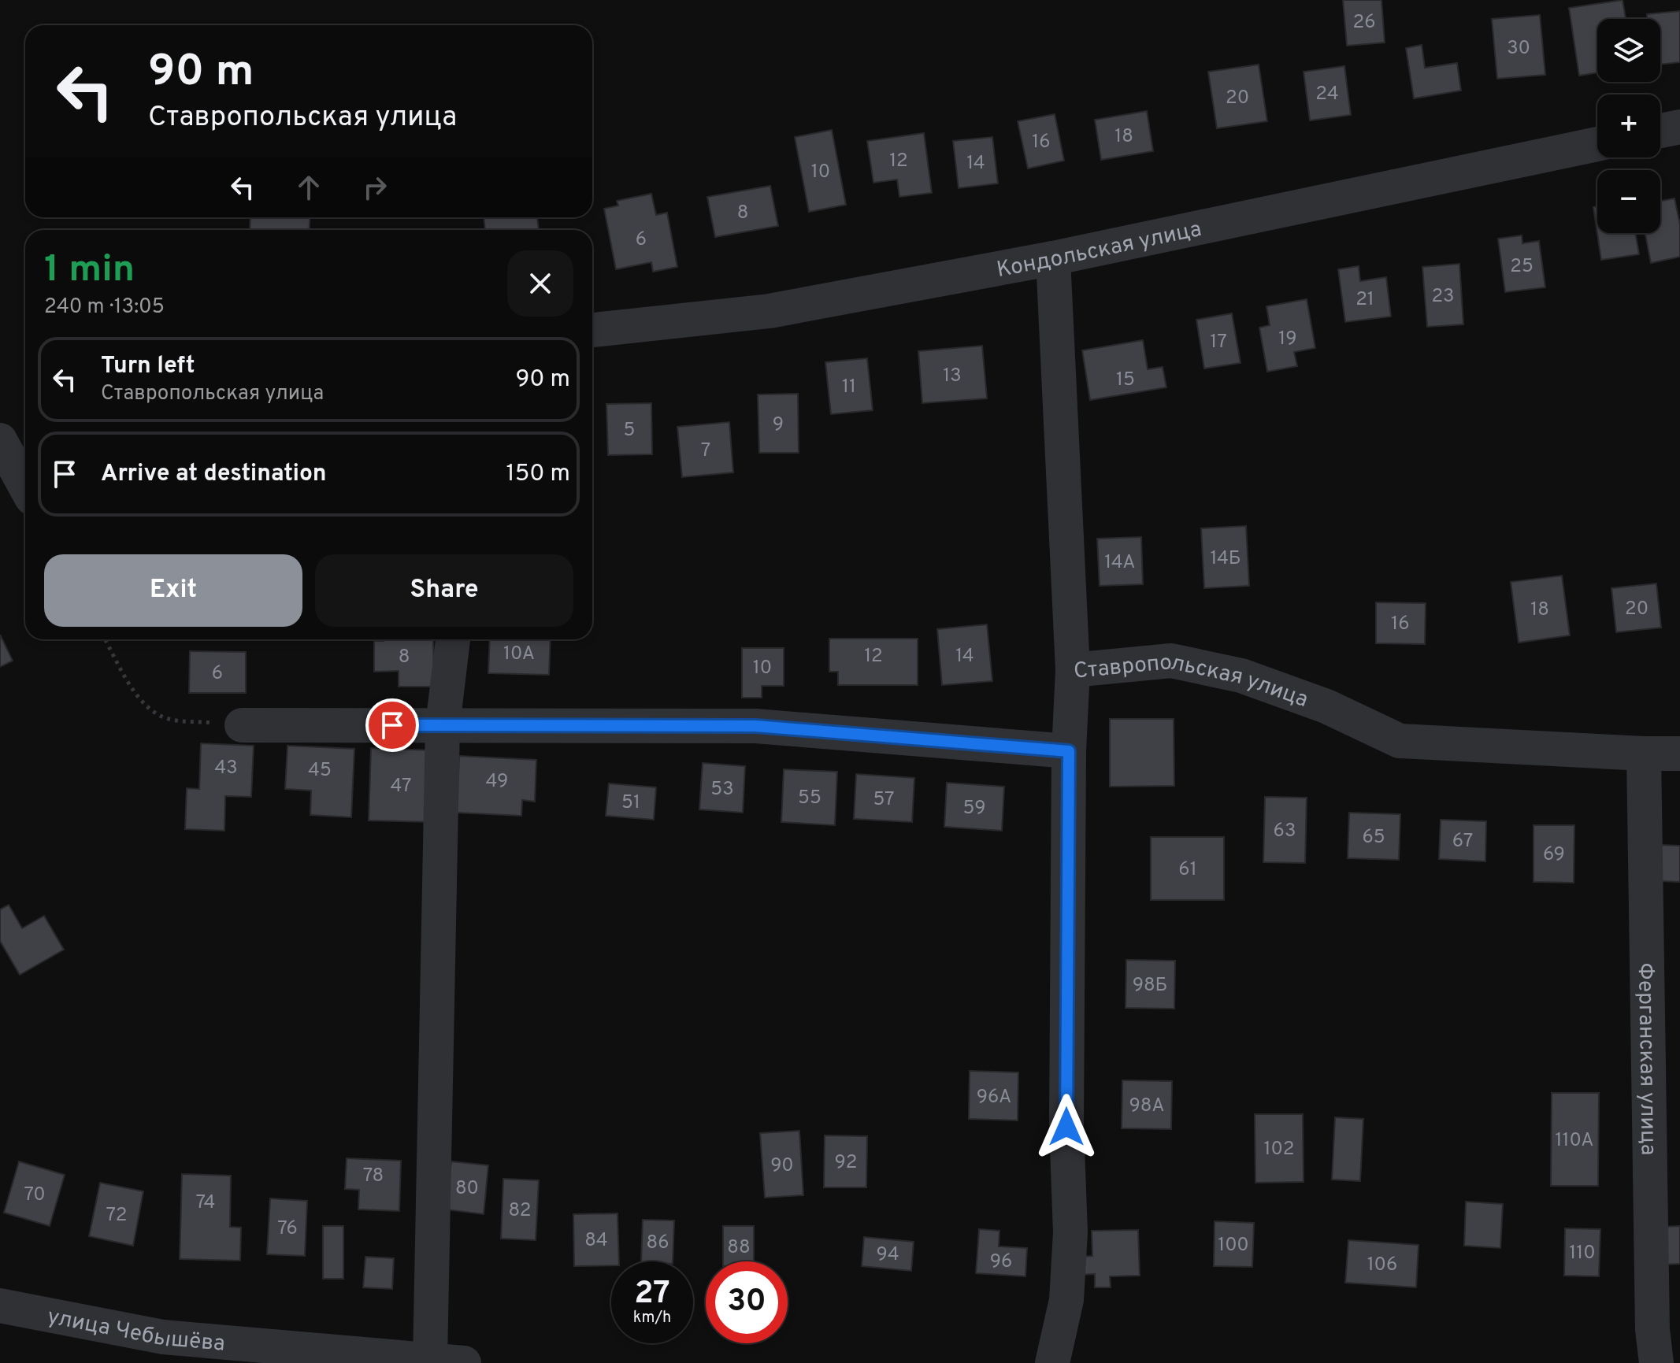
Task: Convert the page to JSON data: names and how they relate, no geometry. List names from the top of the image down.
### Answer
{
  "streets": {
    "street": [
      "Кондольская улица",
      "Ставропольская улица",
      "Ферганская улица",
      "улица Чебышёва"
    ]
  },
  "crossings": [
    ["Ставропольская улица", "Ферганская улица"]
  ],
  "house_numbers": [
    "26",
    "30",
    "24",
    "20",
    "18",
    "16",
    "12",
    "14",
    "10",
    "8",
    "6",
    "25",
    "23",
    "21",
    "19",
    "17",
    "13",
    "15",
    "11",
    "9",
    "5",
    "7",
    "14Б",
    "14А",
    "20",
    "18",
    "16",
    "10А",
    "12",
    "14",
    "8",
    "10",
    "6",
    "43",
    "45",
    "49",
    "47",
    "53",
    "55",
    "57",
    "51",
    "59",
    "63",
    "65",
    "67",
    "69",
    "61",
    "98Б",
    "96А",
    "98А",
    "110А",
    "102",
    "92",
    "90",
    "78",
    "80",
    "70",
    "74",
    "82",
    "72",
    "76",
    "84",
    "86",
    "100",
    "88",
    "110",
    "94",
    "96",
    "106"
  ],
  "page": {
    "map_buttons": ["+", "−"],
    "turn": ["90 m", "Ставропольская улица"],
    "heading": ["1 min", "240 m · 13:05"],
    "list": [
      {
        "name": "Turn left",
        "note": "Ставропольская улица",
        "value": "90 m"
      },
      {
        "name": "Arrive at destination",
        "value": "150 m"
      }
    ],
    "buttons": ["Exit", "Share"],
    "speed": "27 km/h",
    "limit": "30"
  }
}
